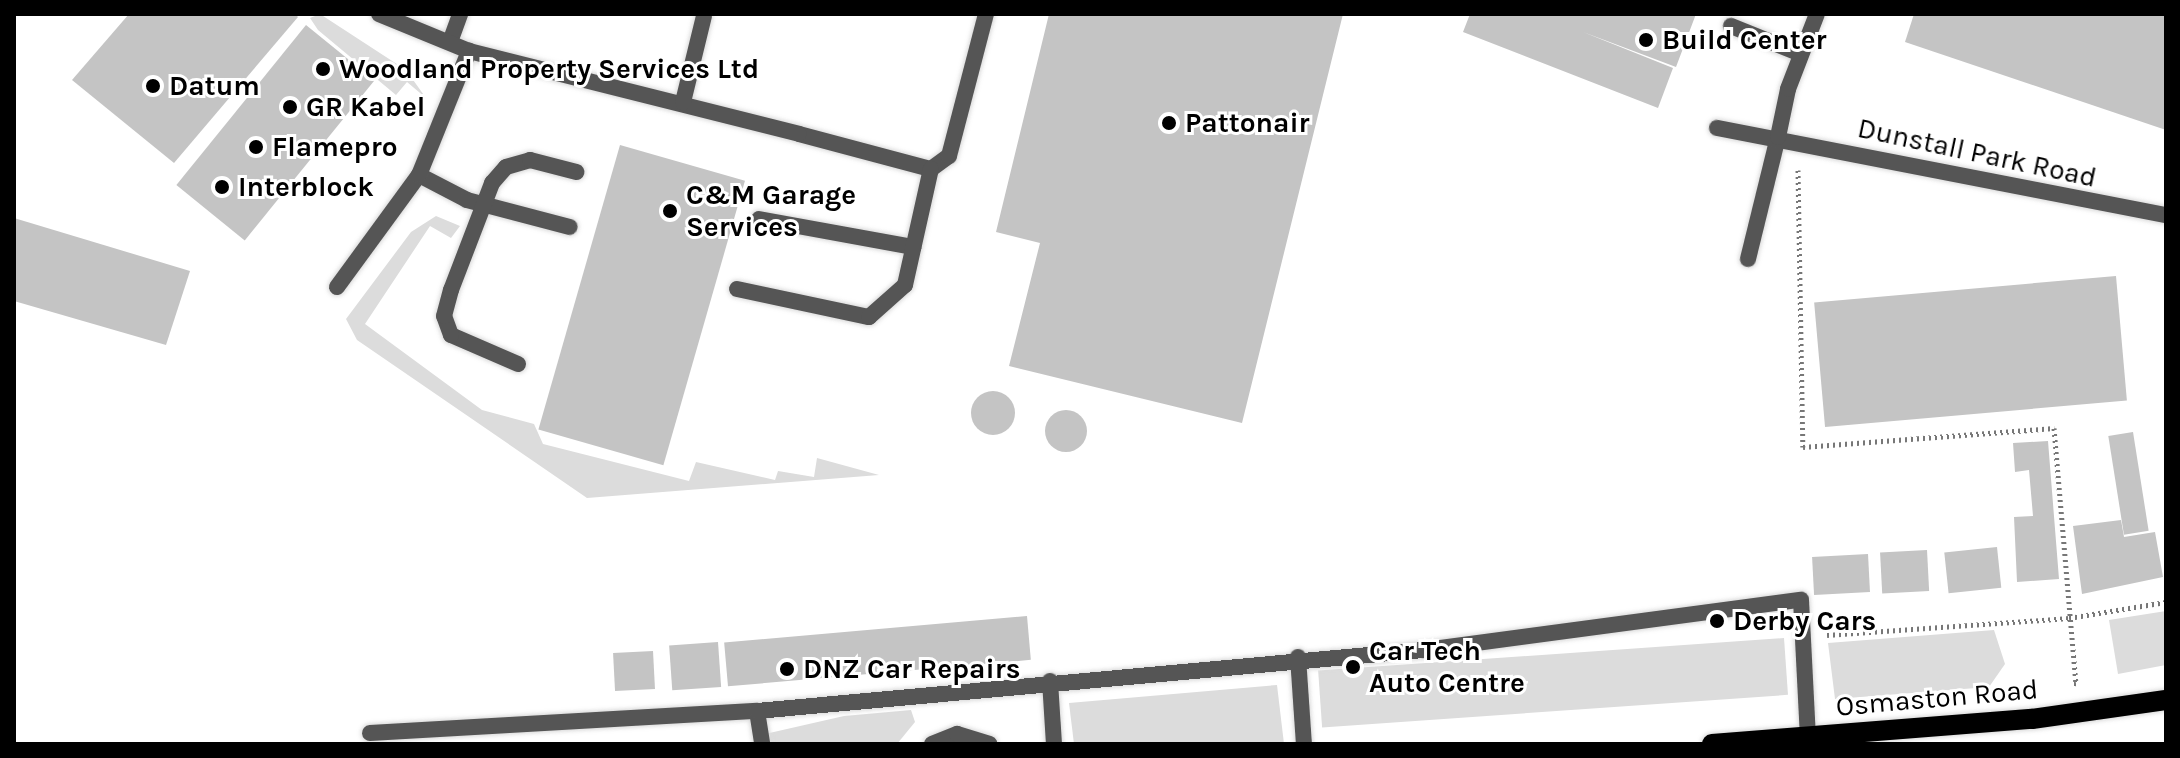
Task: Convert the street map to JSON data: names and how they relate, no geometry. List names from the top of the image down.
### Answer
{
  "streets": {
    "main road": ["Osmaston Road"],
    "street": ["Dunstall Park Road"]
  },
  "places": [
    "Build Center",
    "Woodland Property Services Ltd",
    "Datum",
    "GR Kabel",
    "Pattonair",
    "Flamepro",
    "Interblock",
    "C&M Garage Services",
    "Derby Cars",
    "Car Tech Auto Centre",
    "DNZ Car Repairs"
  ]
}
